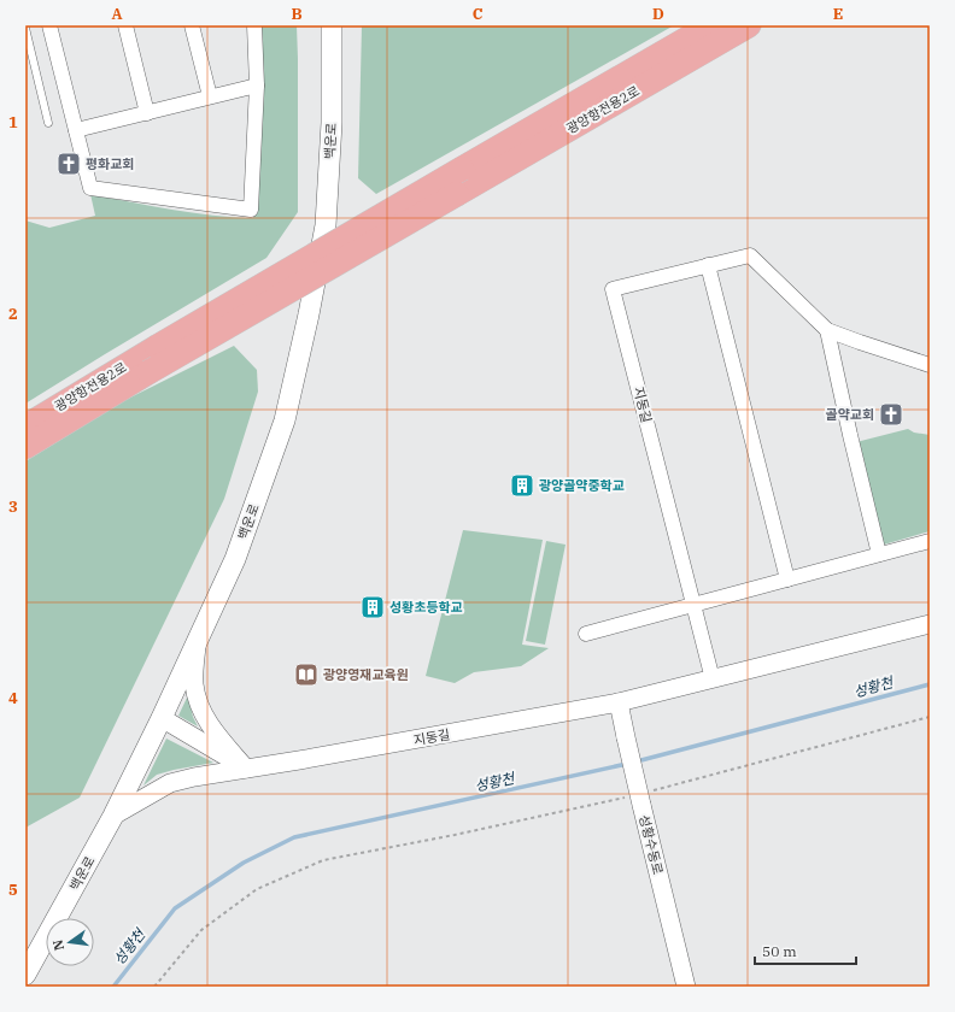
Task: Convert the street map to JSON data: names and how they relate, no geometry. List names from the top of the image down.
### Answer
{
  "streets": {
    "highway": ["광양항전용2로"],
    "main road": ["백운로"],
    "street": ["지동길", "성황수동로"]
  },
  "crossings": [
    ["백운로", "지동길"],
    ["지동길", "성황수동로"]
  ],
  "water": ["성황천"],
  "places": {
    "church": ["평화교회", "골약교회"],
    "building": ["광양골약중학교", "성황초등학교"],
    "library": ["광양영재교육원"]
  },
  "scale_bar": "50 m",
  "north": "left",
  "grid": {
    "columns": [
      "A",
      "B",
      "C",
      "D",
      "E"
    ],
    "rows": [
      "1",
      "2",
      "3",
      "4",
      "5"
    ]
  }
}
